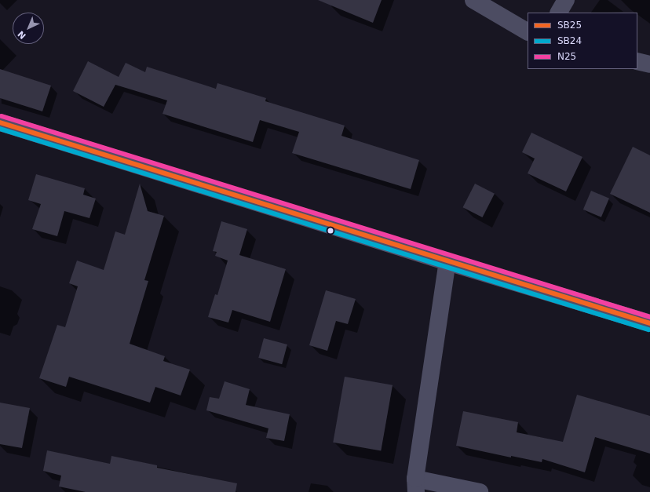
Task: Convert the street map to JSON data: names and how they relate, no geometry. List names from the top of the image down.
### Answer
{
  "lines": ["transit line N25", "transit line SB25", "transit line SB24"],
  "legend": ["SB25", "SB24", "N25"],
  "north": "bottom left"
}
